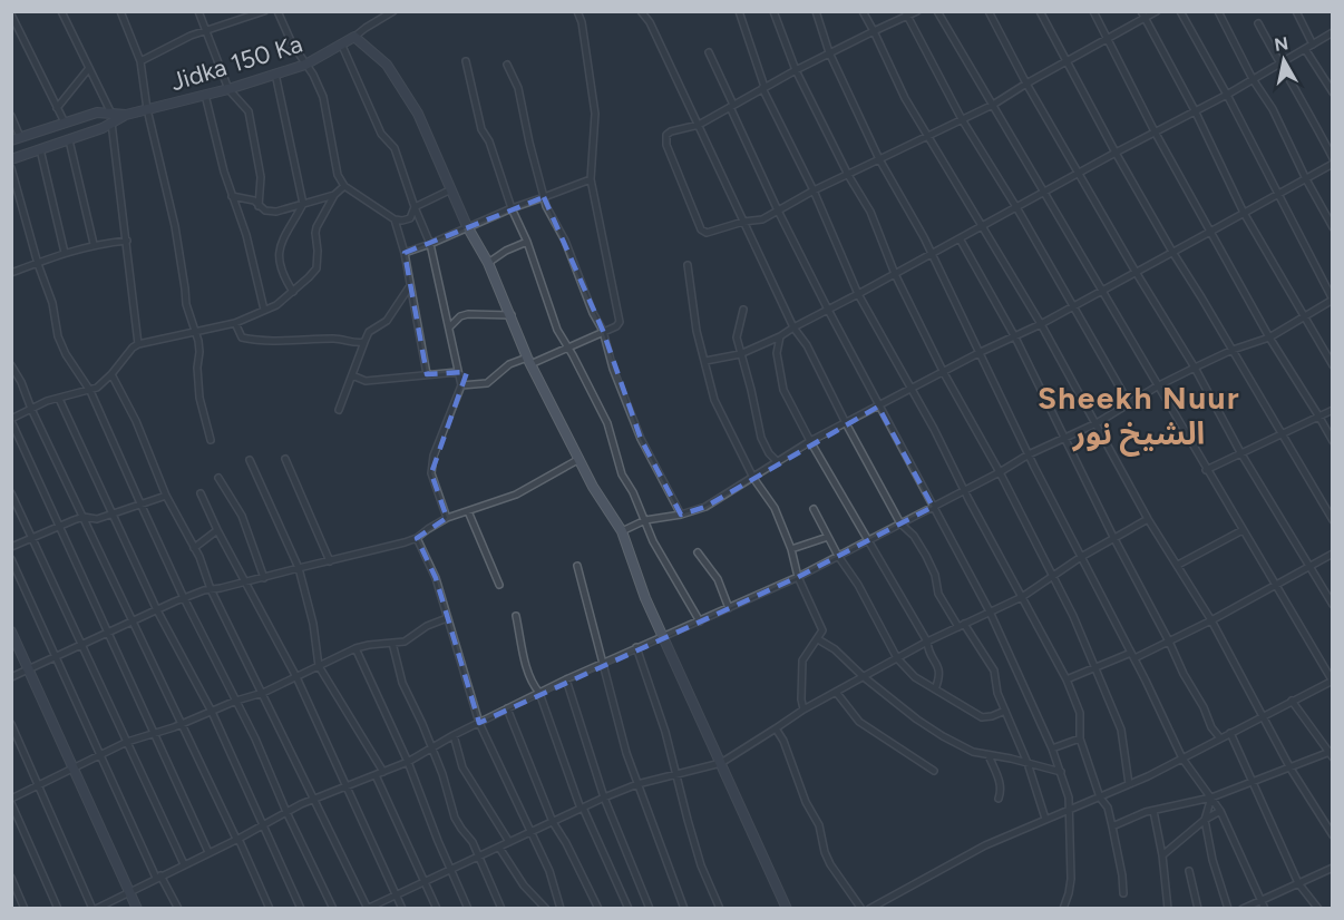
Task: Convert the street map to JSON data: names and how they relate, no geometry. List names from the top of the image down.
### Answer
{
  "streets": {
    "street": ["Jidka 150 Ka"]
  },
  "districts": ["Sheekh Nuur الشيخ نور"],
  "north": "top"
}
